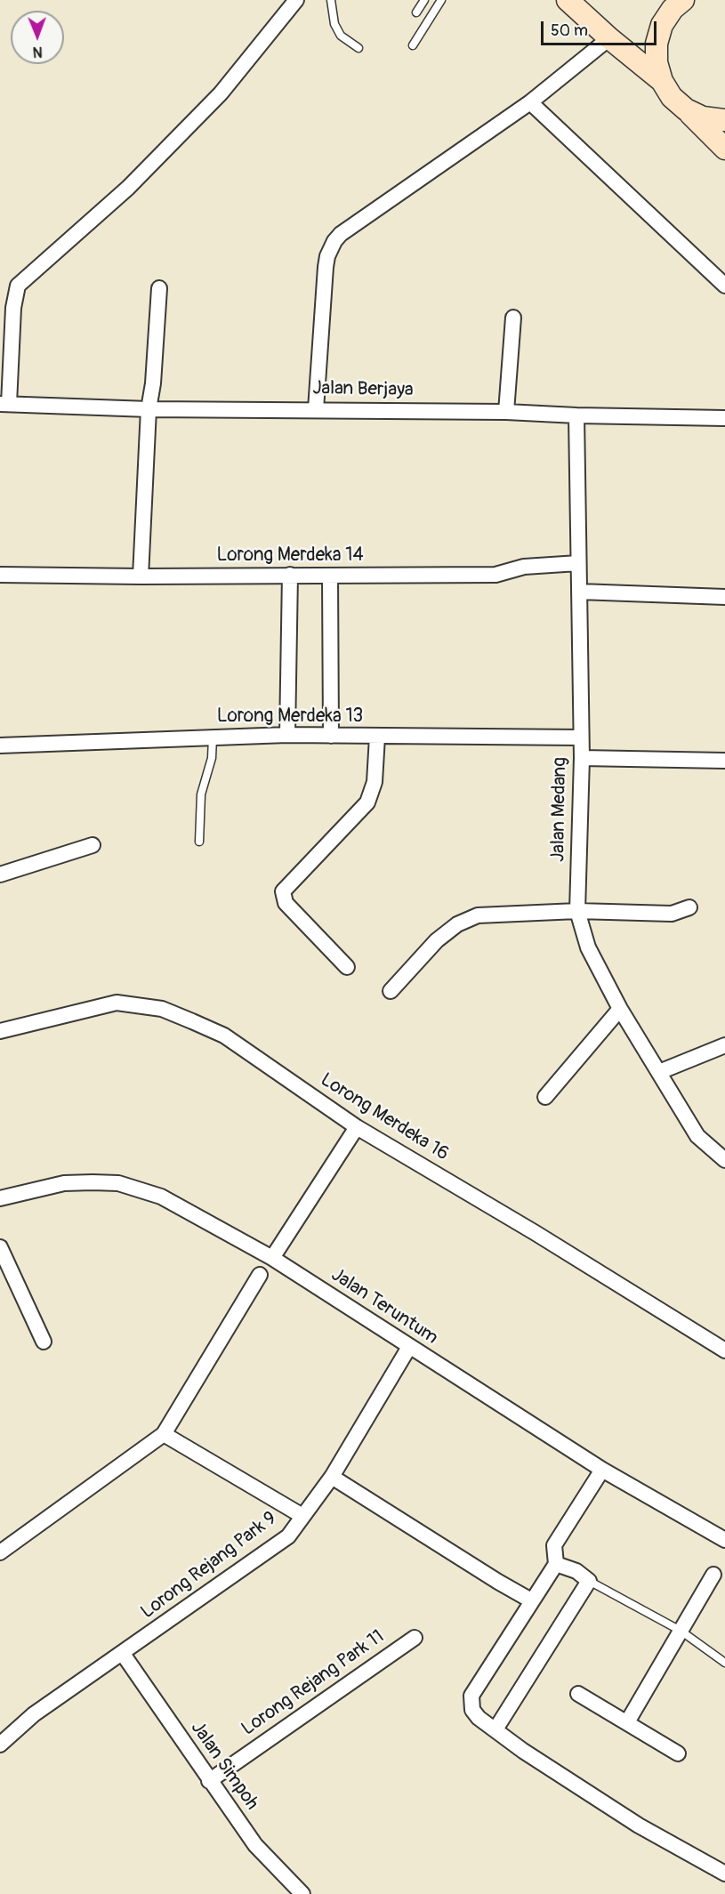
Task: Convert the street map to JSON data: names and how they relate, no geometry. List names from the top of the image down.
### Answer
{
  "streets": {
    "street": [
      "Jalan Berjaya",
      "Lorong Merdeka 14",
      "Lorong Merdeka 13",
      "Jalan Medang",
      "Lorong Merdeka 16",
      "Jalan Teruntum",
      "Lorong Rejang Park 9",
      "Lorong Rejang Park 11",
      "Jalan Simpoh"
    ]
  },
  "crossings": [
    ["Jalan Berjaya", "Jalan Medang"],
    ["Lorong Merdeka 14", "Jalan Medang"],
    ["Lorong Merdeka 13", "Jalan Medang"],
    ["Jalan Teruntum", "Lorong Rejang Park 9"],
    ["Lorong Rejang Park 9", "Jalan Simpoh"],
    ["Lorong Rejang Park 11", "Jalan Simpoh"]
  ],
  "scale_bar": "50 m",
  "north": "bottom"
}
